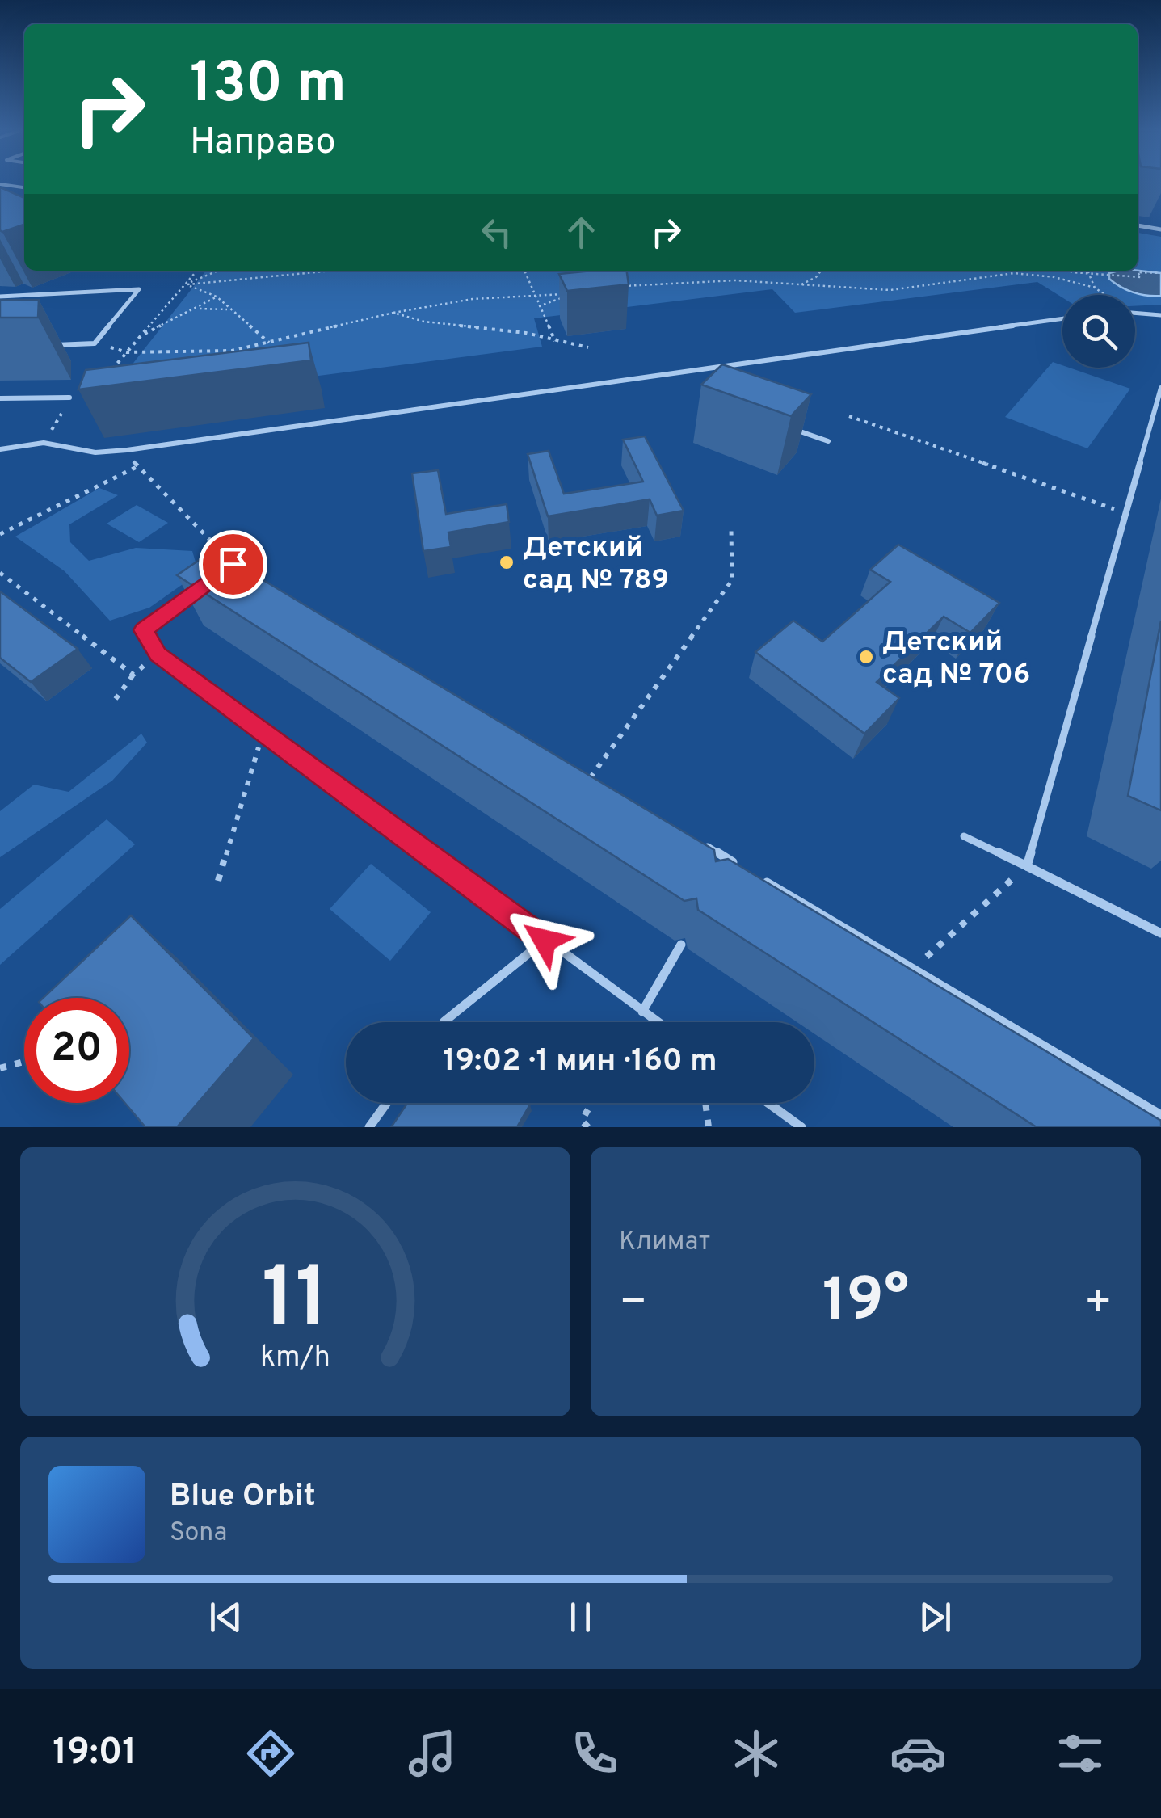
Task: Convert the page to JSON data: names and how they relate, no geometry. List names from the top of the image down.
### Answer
{
  "places": ["Детский сад № 789", "Детский сад № 706"],
  "page": {
    "turn": ["130 m", "Направо"],
    "limit": "20",
    "trip": "19:02 · 1 мин · 160 m",
    "tile": "Климат",
    "heat": ["−", "19°", "+"],
    "song": ["Blue Orbit", "Sona"],
    "tabs": "19:01",
    "gauge": ["11", "km/h"]
  }
}
